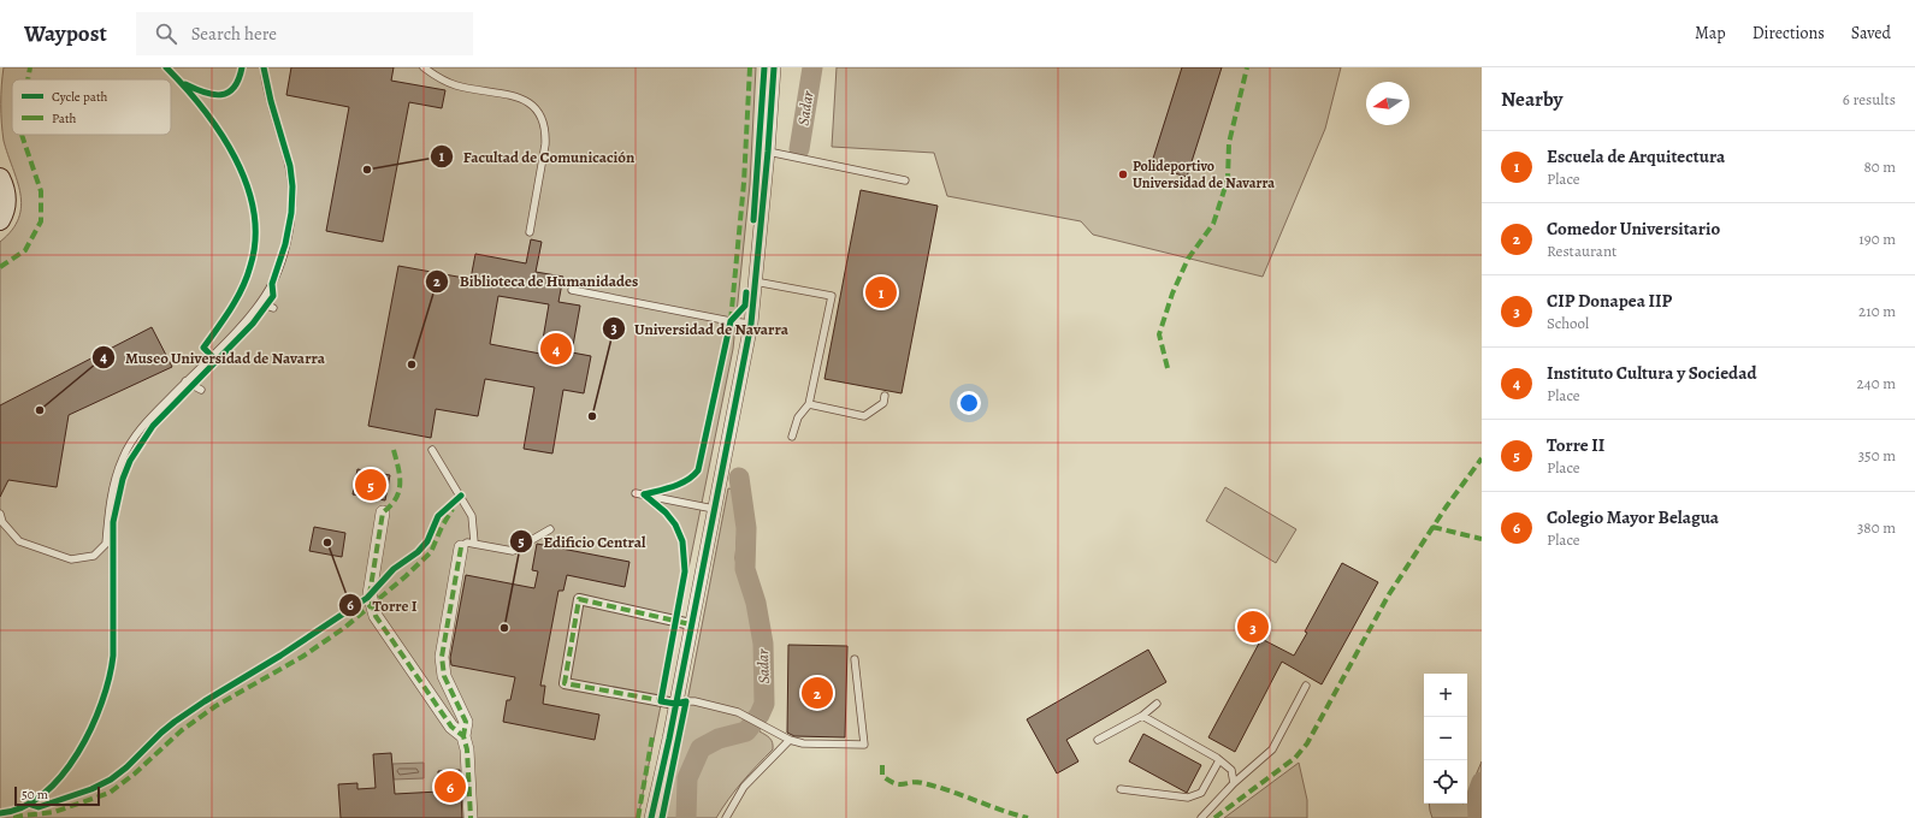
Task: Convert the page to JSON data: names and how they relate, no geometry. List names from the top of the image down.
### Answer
{
  "water": ["Sadar"],
  "places": [
    "Facultad de Comunicación",
    "Polideportivo Universidad de Navarra",
    "Biblioteca de Humanidades",
    "Museo Universidad de Navarra",
    "Universidad de Navarra",
    "Torre I",
    "Edificio Central"
  ],
  "legend": ["Cycle path", "Path"],
  "scale_bar": "50 m",
  "north": "left",
  "page": {
    "header": "Waypost",
    "search": "Search here",
    "nav": ["Map", "Directions", "Saved"],
    "heading": ["Nearby", "6 results"],
    "list": [
      {
        "mark": "1",
        "name": "Escuela de Arquitectura",
        "note": "Place",
        "value": "80 m"
      },
      {
        "mark": "2",
        "name": "Comedor Universitario",
        "note": "Restaurant",
        "value": "190 m"
      },
      {
        "mark": "3",
        "name": "CIP Donapea IIP",
        "note": "School",
        "value": "210 m"
      },
      {
        "mark": "4",
        "name": "Instituto Cultura y Sociedad",
        "note": "Place",
        "value": "240 m"
      },
      {
        "mark": "5",
        "name": "Torre II",
        "note": "Place",
        "value": "350 m"
      },
      {
        "mark": "6",
        "name": "Colegio Mayor Belagua",
        "note": "Place",
        "value": "380 m"
      }
    ],
    "pins": [
      "1",
      "4",
      "5",
      "3",
      "2",
      "6"
    ],
    "map_buttons": ["+", "−"],
    "scale": "50 m"
  }
}
